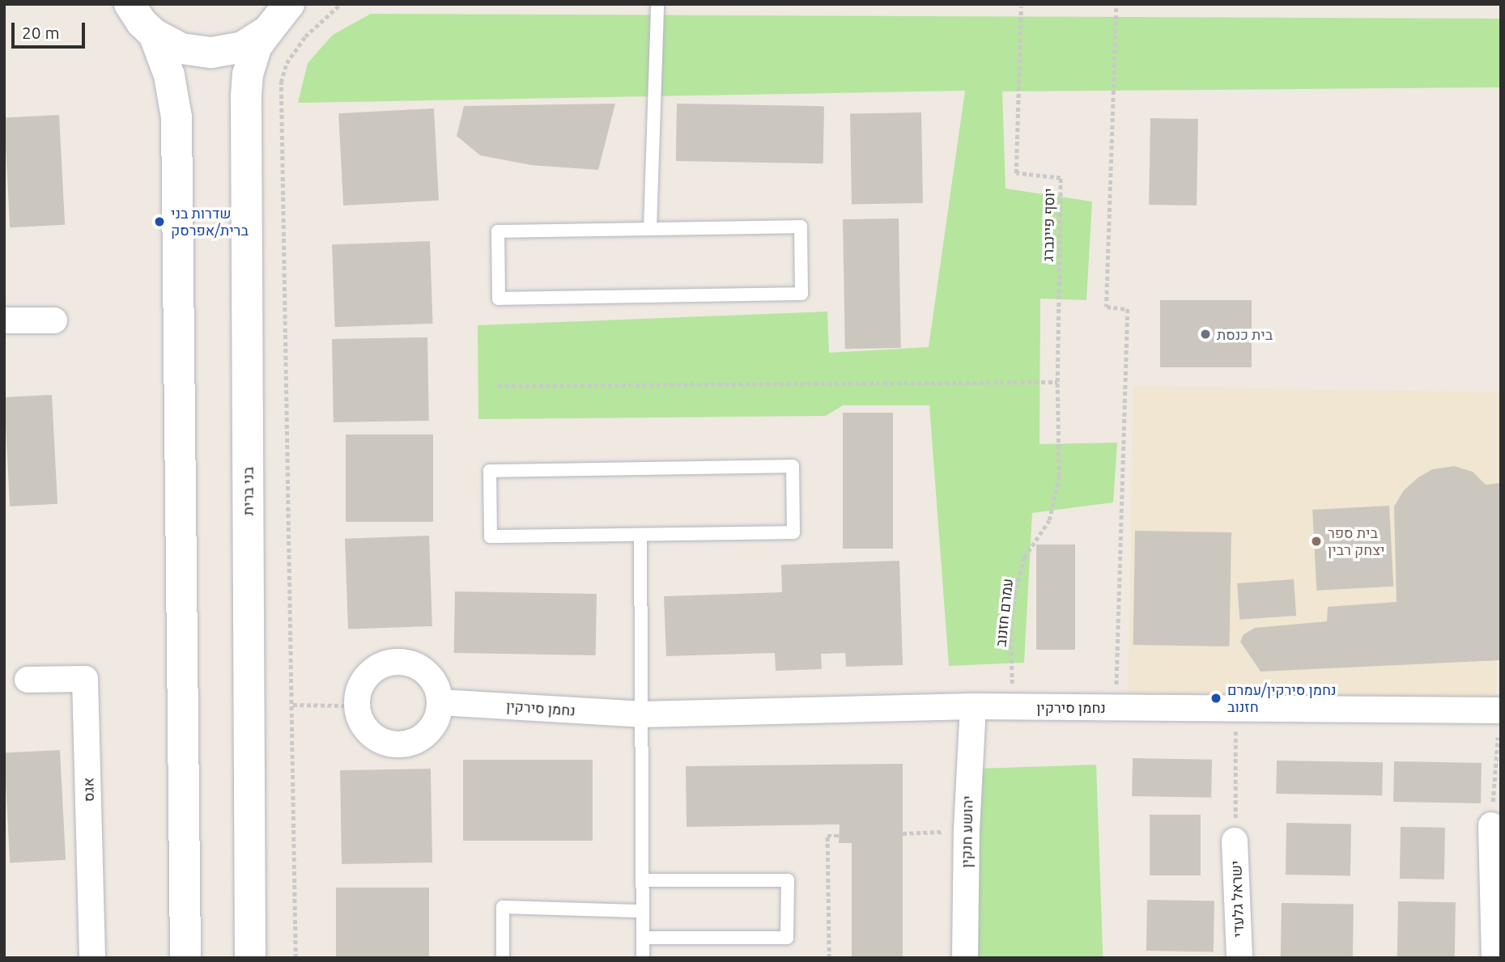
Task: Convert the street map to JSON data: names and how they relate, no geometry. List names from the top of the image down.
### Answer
{
  "streets": {
    "main road": ["בני ברית"],
    "street": [
      "נחמן סירקין",
      "אגס",
      "יהושע חנקין",
      "ישראל גלעדי"
    ],
    "path": ["יוסף פיינברג", "עמרם חזנוב"]
  },
  "crossings": [
    ["יוסף פיינברג", "עמרם חזנוב"],
    ["נחמן סירקין", "יהושע חנקין"]
  ],
  "places": [
    "שדרות בני ברית/אפרסק",
    "בית כנסת",
    "בית ספר יצחק רבין",
    "נחמן סירקין/עמרם חזנוב"
  ],
  "scale_bar": "20 m"
}
